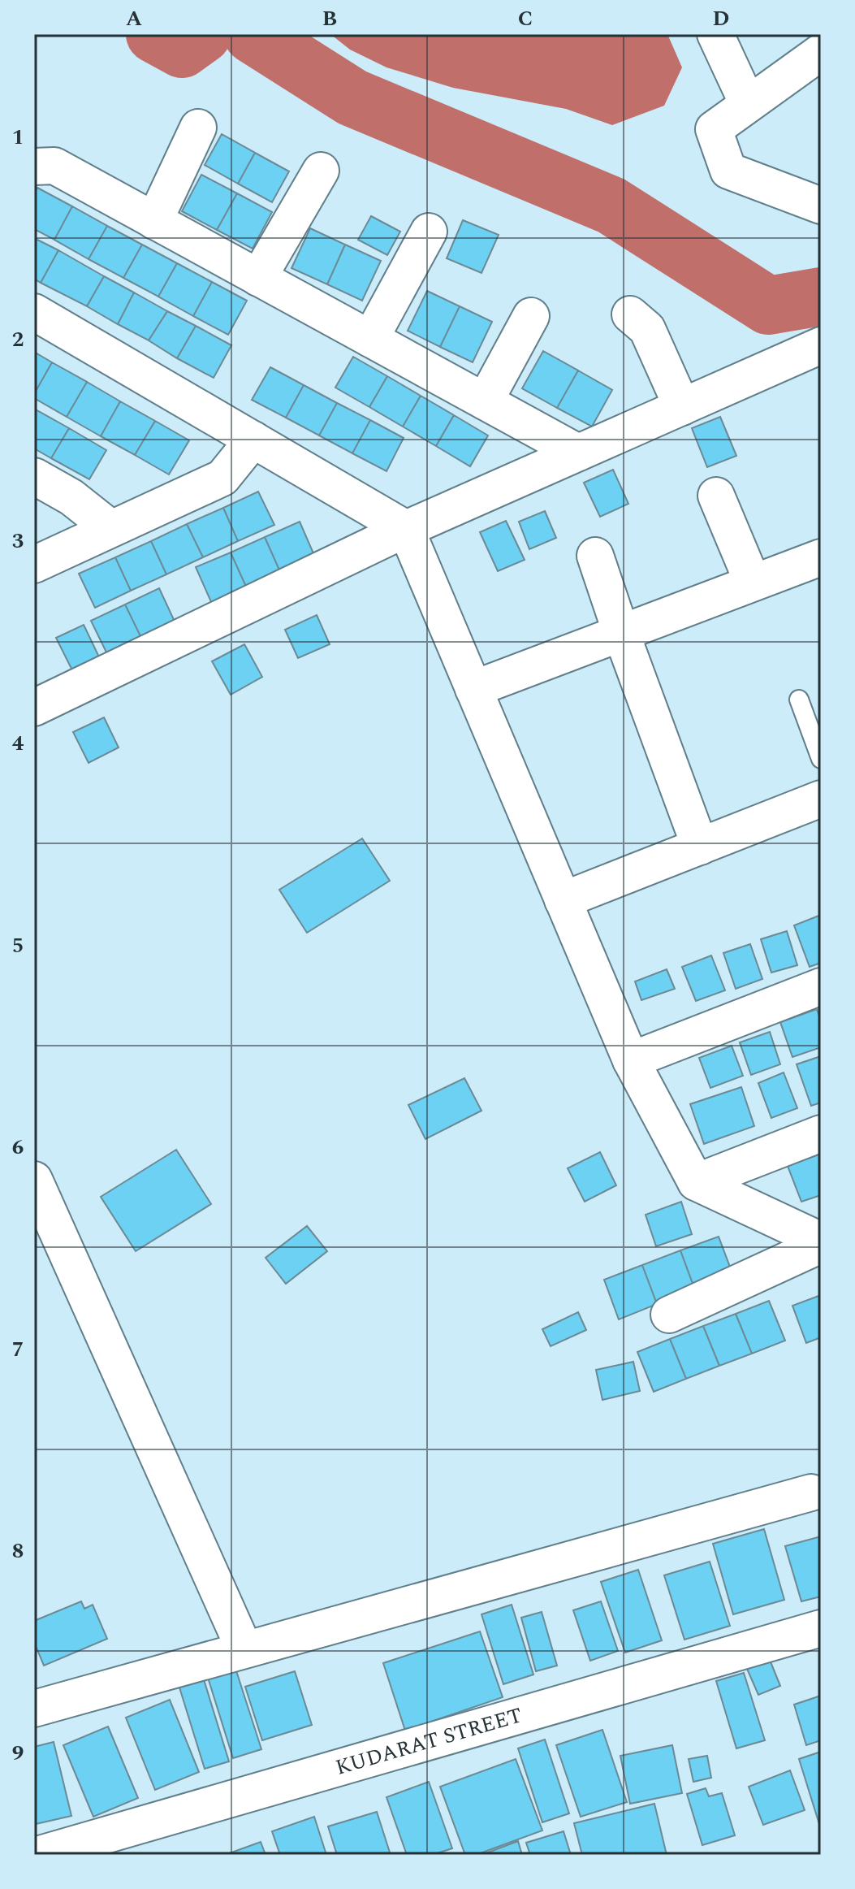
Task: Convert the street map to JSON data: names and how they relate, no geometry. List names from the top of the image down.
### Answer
{
  "streets": {
    "street": ["KUDARAT STREET"]
  },
  "grid": {
    "columns": [
      "A",
      "B",
      "C",
      "D"
    ],
    "rows": [
      "1",
      "2",
      "3",
      "4",
      "5",
      "6",
      "7",
      "8",
      "9"
    ]
  }
}
